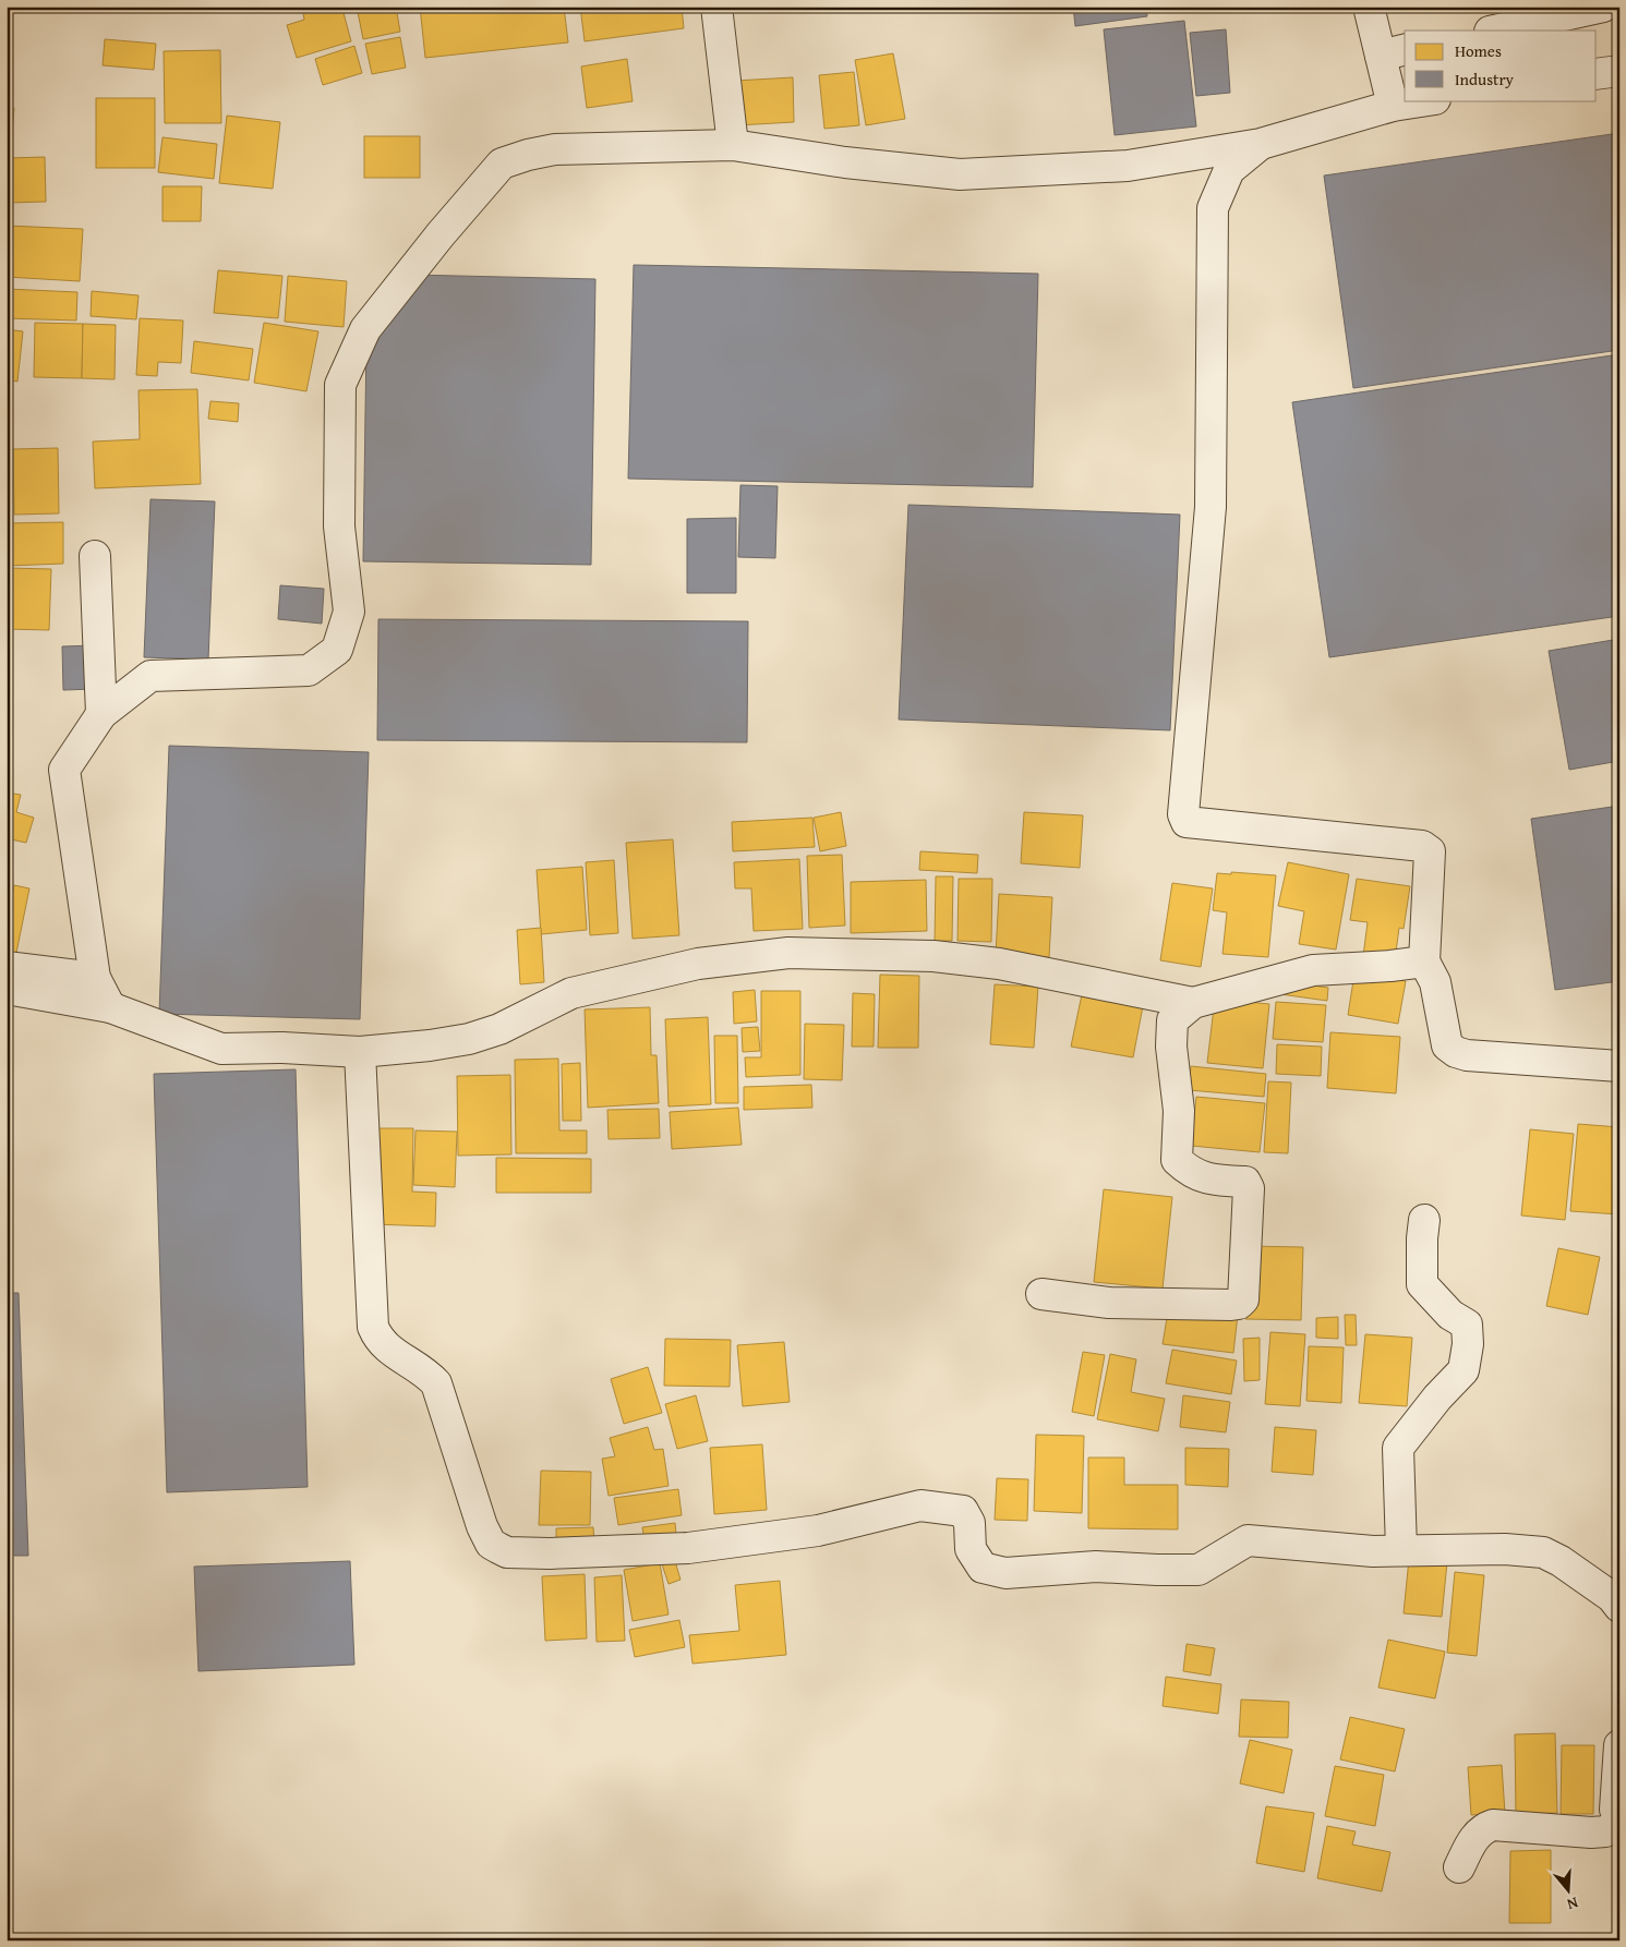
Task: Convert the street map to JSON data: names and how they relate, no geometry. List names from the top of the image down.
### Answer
{
  "legend": ["Homes", "Industry"],
  "north": "bottom"
}
